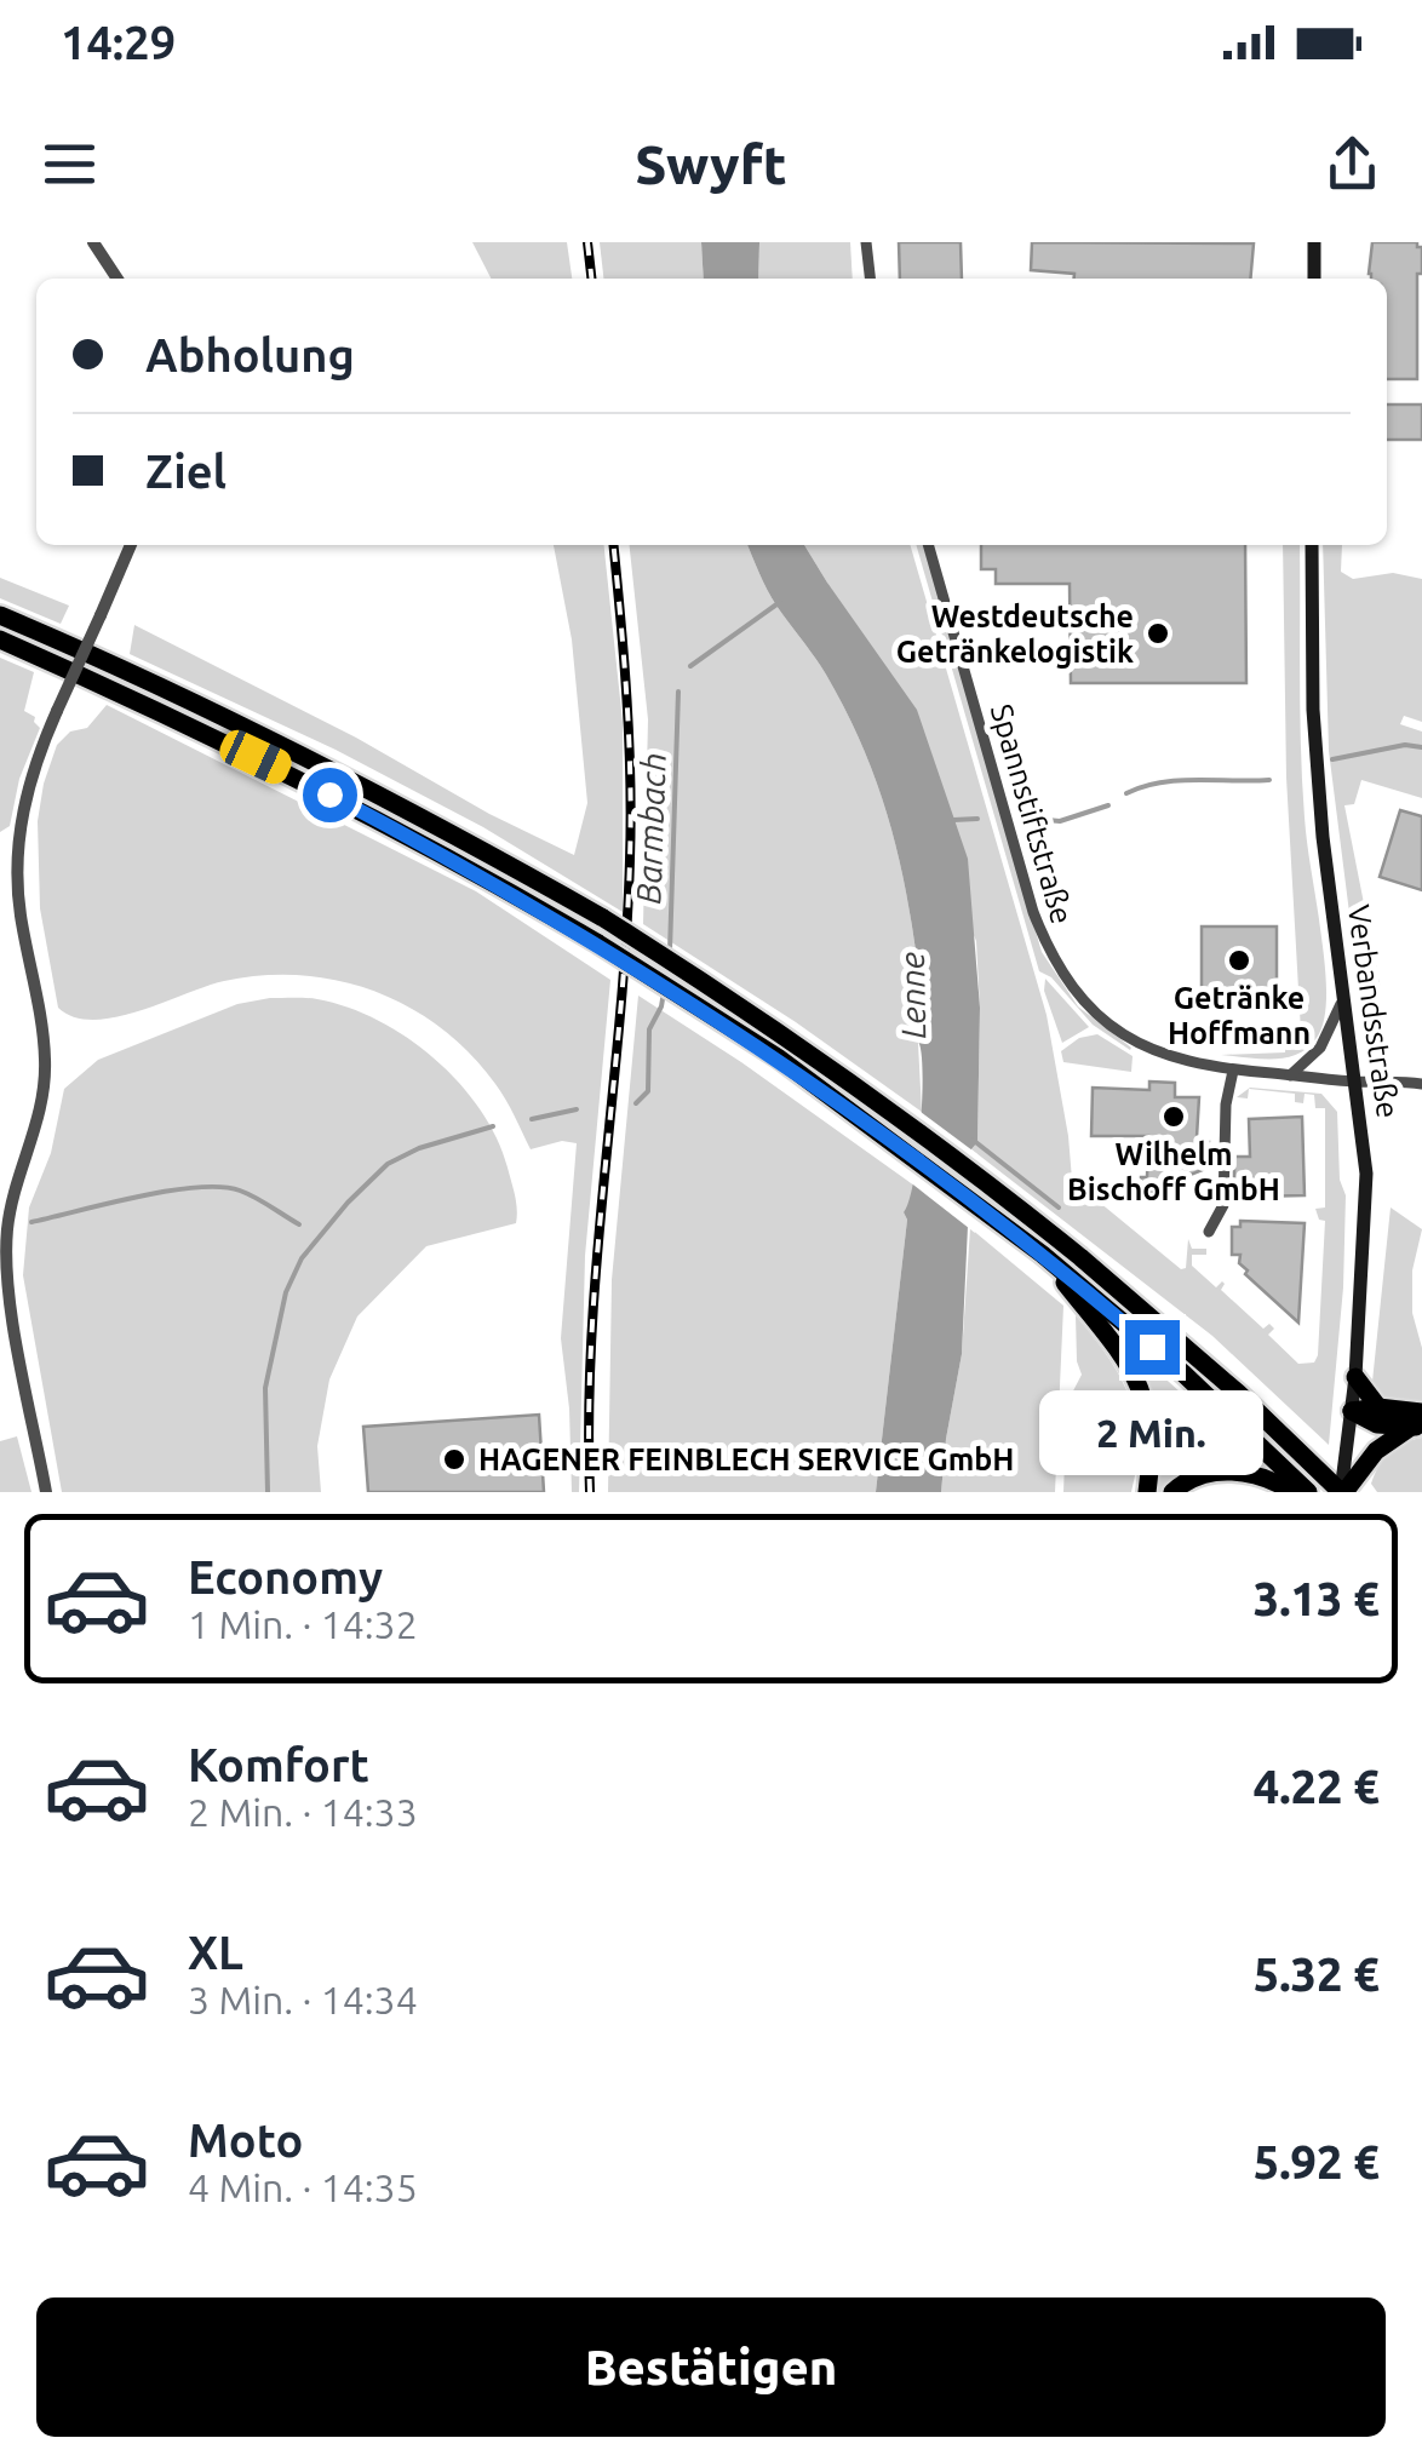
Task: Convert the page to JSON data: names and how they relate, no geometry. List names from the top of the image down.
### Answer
{
  "streets": {
    "main road": ["Verbandsstraße"],
    "street": ["Spannstiftstraße"]
  },
  "crossings": [
    ["Spannstiftstraße", "Verbandsstraße"]
  ],
  "water": ["Barmbach", "Lenne"],
  "places": [
    "Westdeutsche Getränkelogistik",
    "Getränke Hoffmann",
    "Wilhelm Bischoff GmbH",
    "HAGENER FEINBLECH SERVICE GmbH"
  ],
  "page": {
    "status": "14:29",
    "header": "Swyft",
    "banner": ["Abholung", "Ziel"],
    "bubble": "2 Min.",
    "list": [
      {
        "name": "Economy",
        "note": "1 Min. · 14:32",
        "value": "3.13 €"
      },
      {
        "name": "Komfort",
        "note": "2 Min. · 14:33",
        "value": "4.22 €"
      },
      {
        "name": "XL",
        "note": "3 Min. · 14:34",
        "value": "5.32 €"
      },
      {
        "name": "Moto",
        "note": "4 Min. · 14:35",
        "value": "5.92 €"
      }
    ],
    "buttons": "Bestätigen"
  }
}
